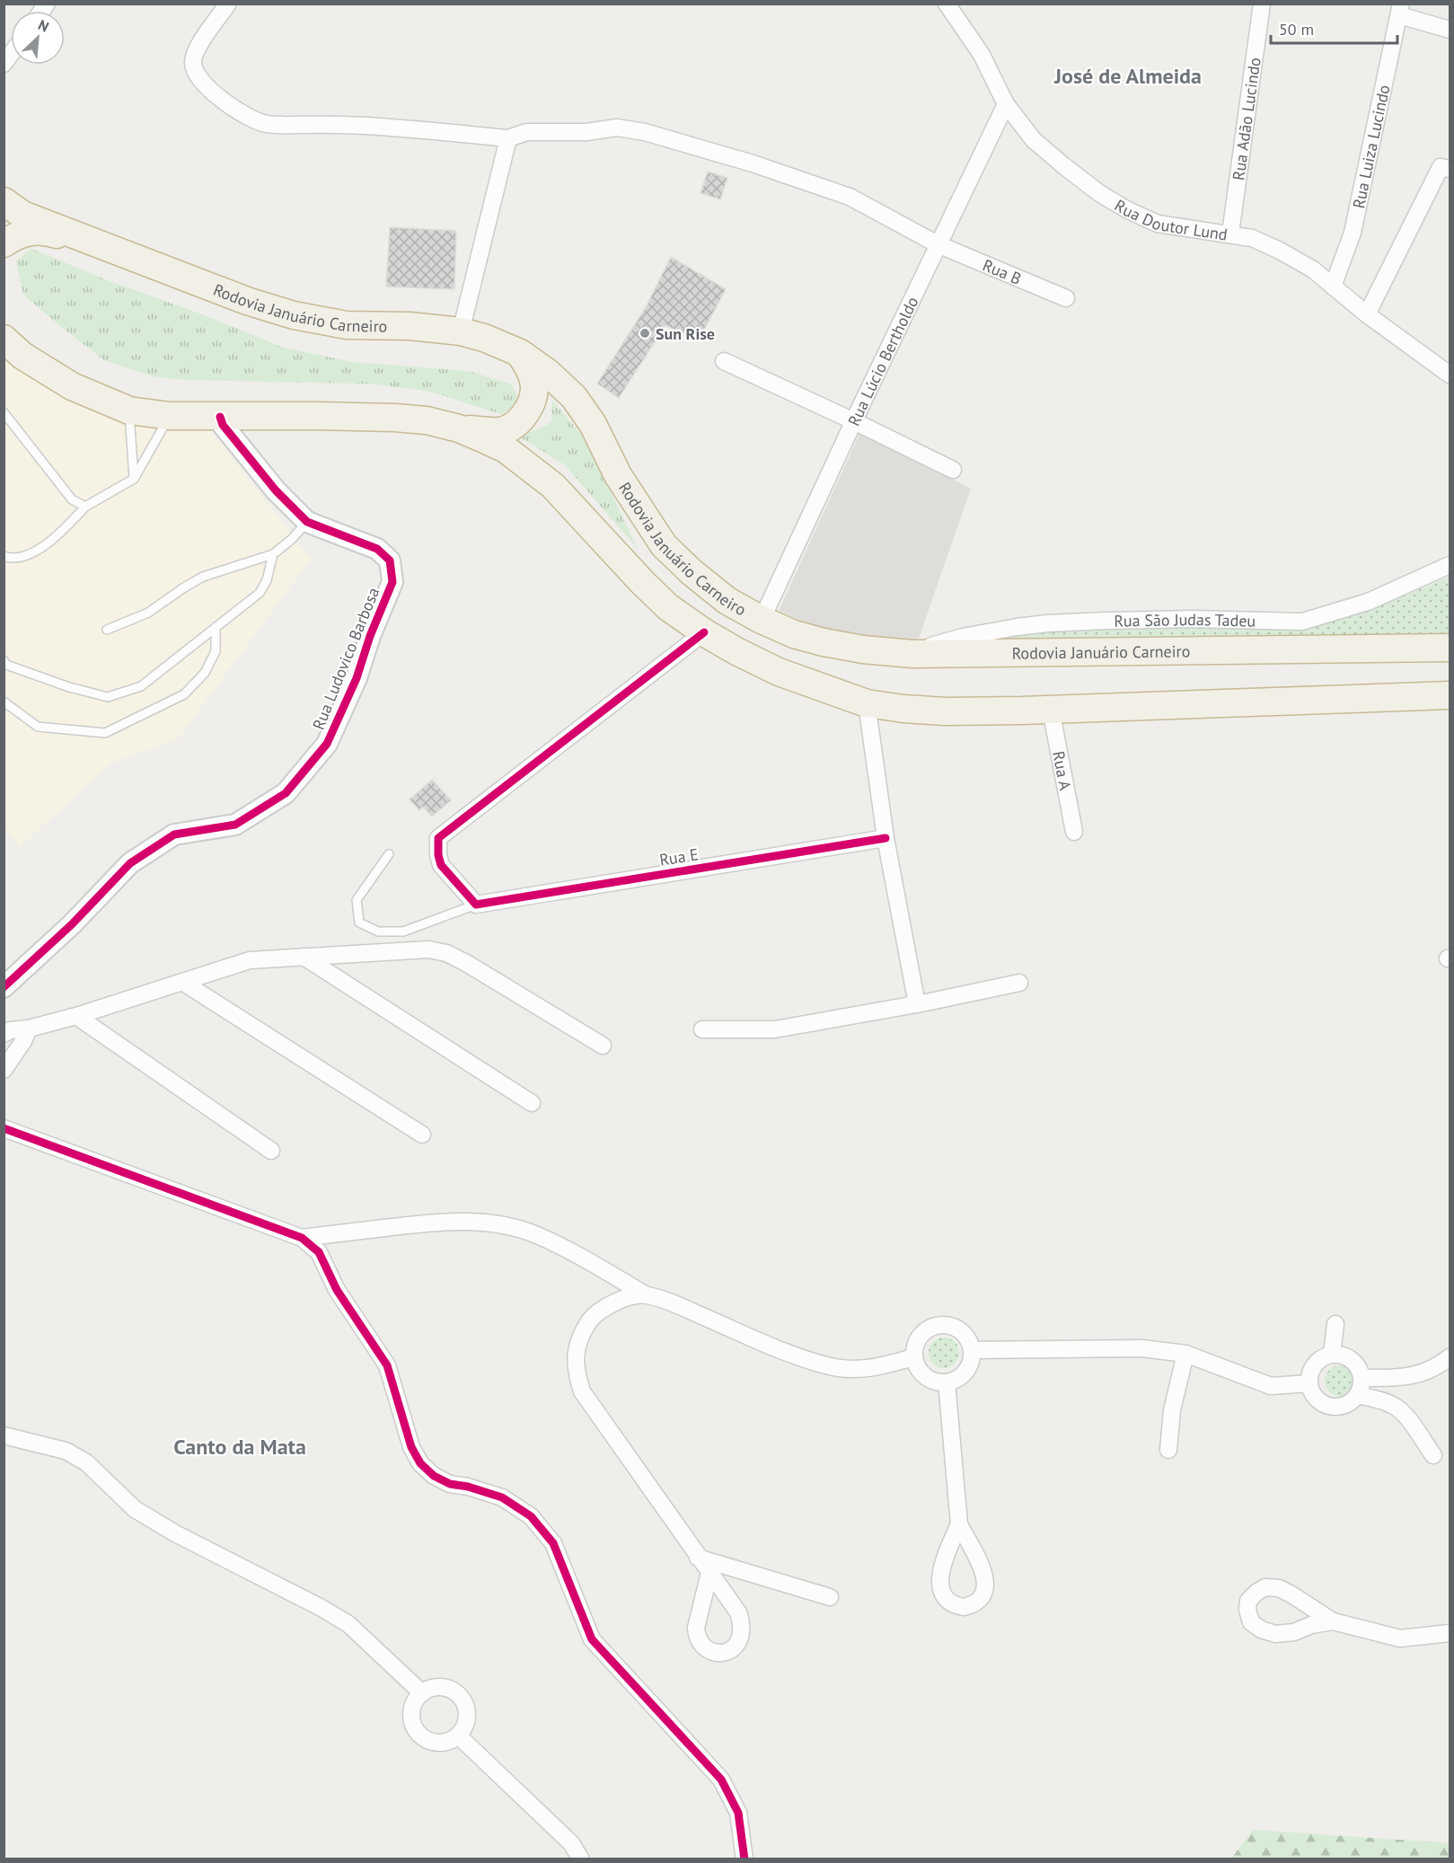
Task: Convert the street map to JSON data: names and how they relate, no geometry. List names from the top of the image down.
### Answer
{
  "streets": {
    "highway": ["Rodovia Januário Carneiro"],
    "street": [
      "Rua Adão Lucindo",
      "Rua Luiza Lucindo",
      "Rua Doutor Lund",
      "Rua B",
      "Rua Lúcio Bertholdo",
      "Rua São Judas Tadeu",
      "Rua Ludovico Barbosa",
      "Rua A",
      "Rua E"
    ]
  },
  "crossings": [
    ["Rua Adão Lucindo", "Rua Doutor Lund"],
    ["Rua Luiza Lucindo", "Rua Doutor Lund"],
    ["Rua Doutor Lund", "Rua Lúcio Bertholdo"],
    ["Rua B", "Rua Lúcio Bertholdo"],
    ["Rodovia Januário Carneiro", "Rua Lúcio Bertholdo"],
    ["Rodovia Januário Carneiro", "Rua São Judas Tadeu"]
  ],
  "districts": ["José de Almeida", "Canto da Mata"],
  "places": ["Sun Rise"],
  "scale_bar": "50 m",
  "north": "top right"
}
